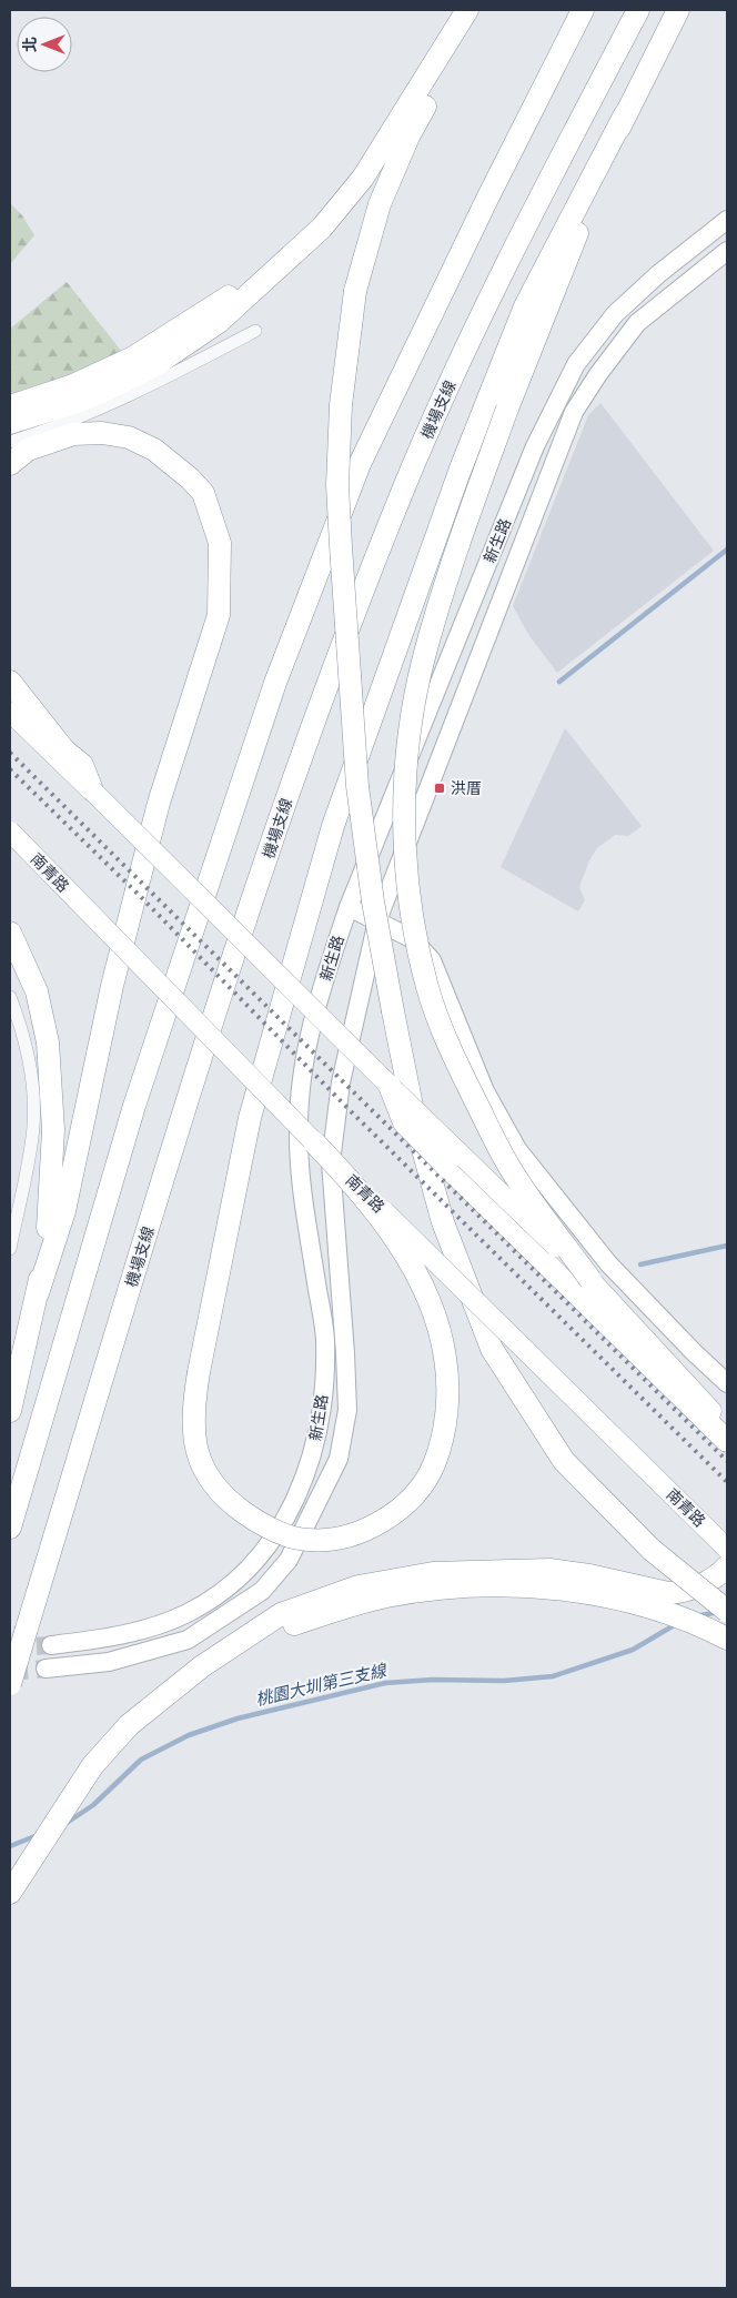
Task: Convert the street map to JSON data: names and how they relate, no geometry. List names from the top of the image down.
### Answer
{
  "streets": {
    "highway": ["機場支線"],
    "main road": ["新生路", "南青路"]
  },
  "water": ["桃園大圳第三支線"],
  "places": {
    "transit": ["洪厝"]
  },
  "north": "left"
}
